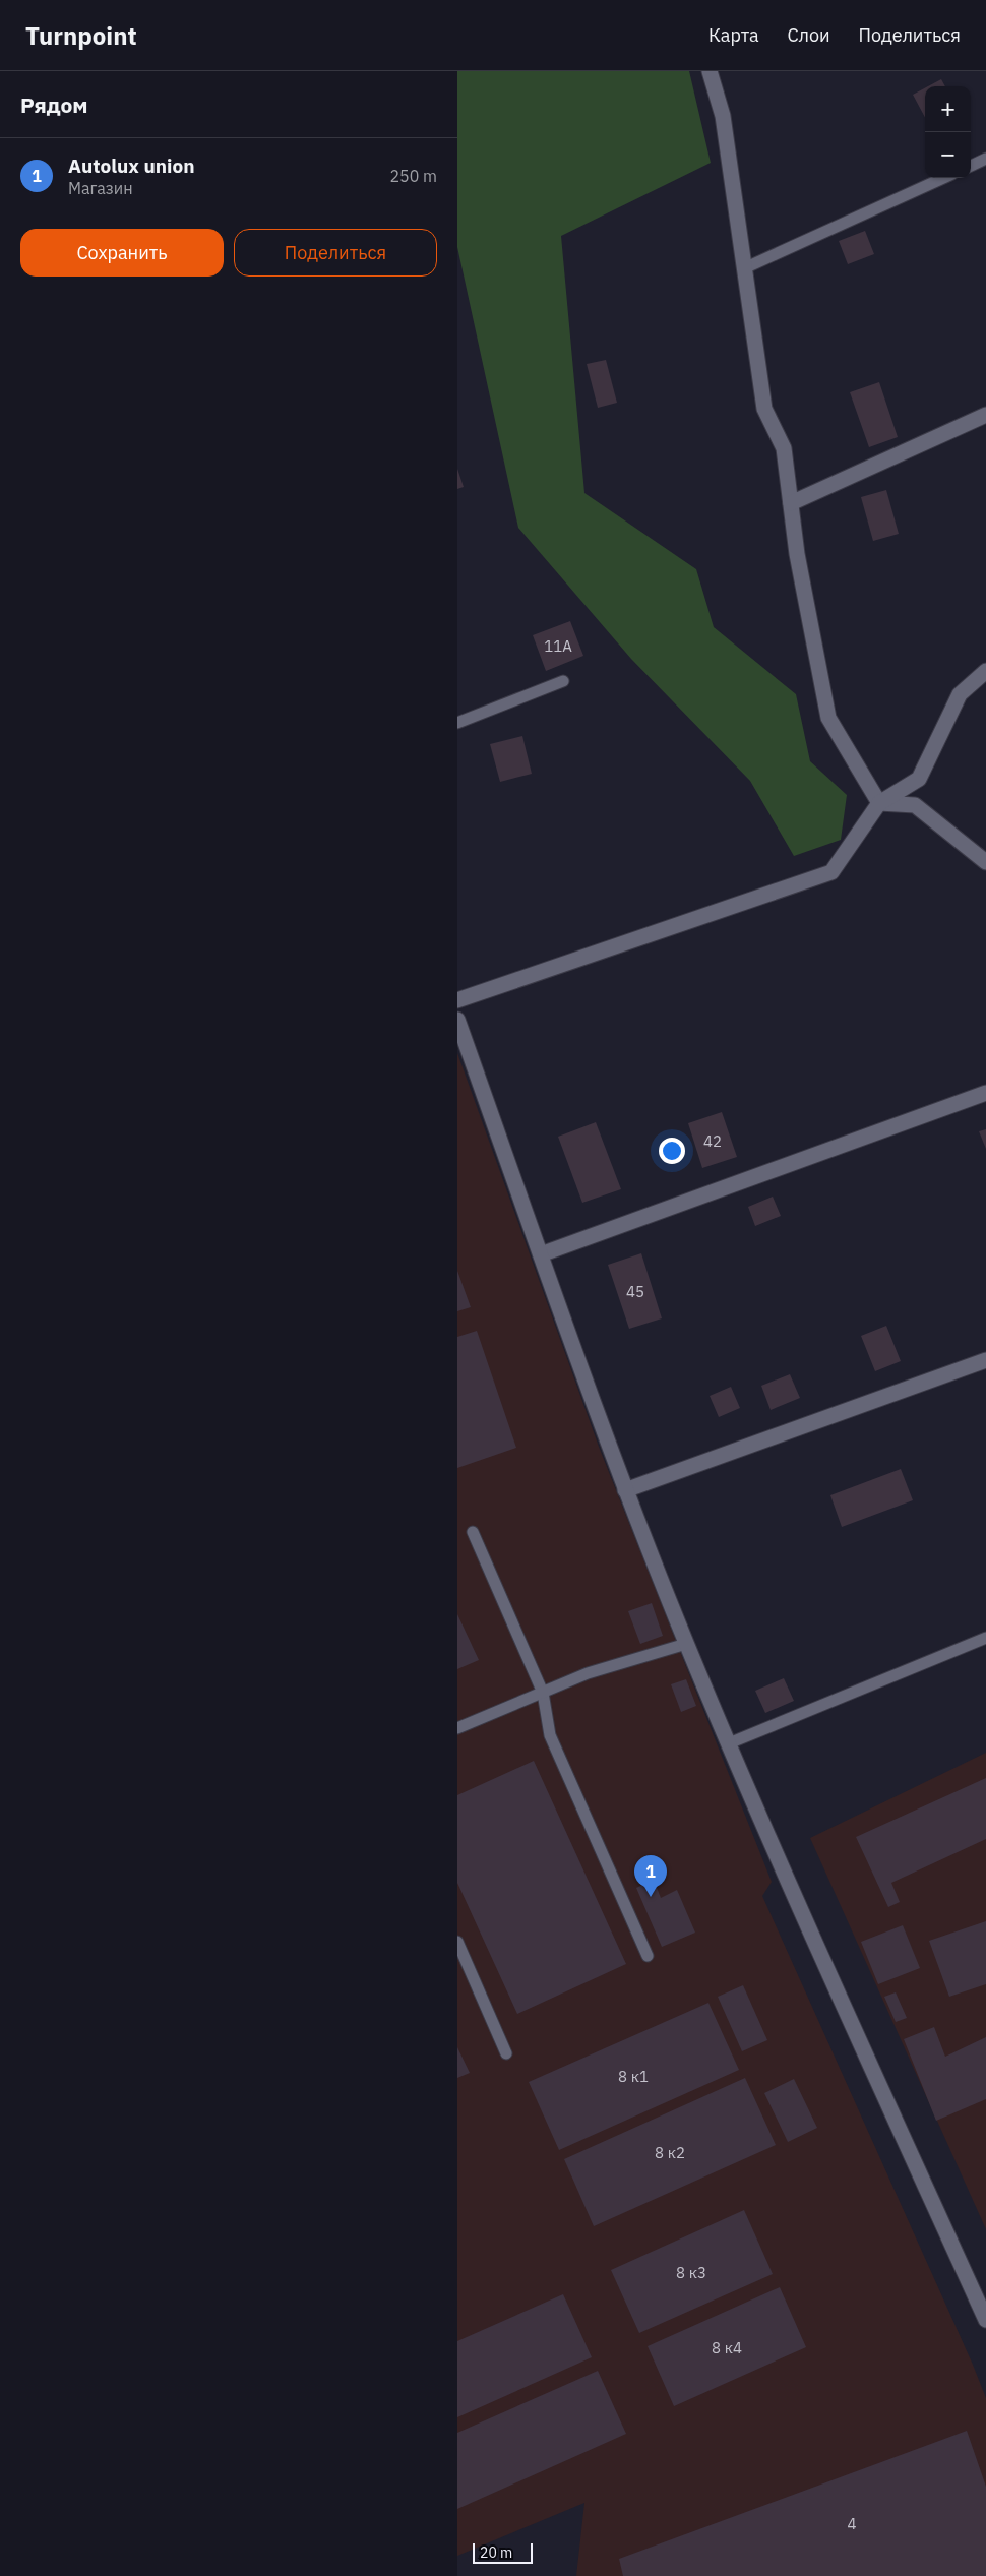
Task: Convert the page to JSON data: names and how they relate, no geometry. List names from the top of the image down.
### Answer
{
  "house_numbers": [
    "11А",
    "42",
    "45",
    "8 к1",
    "8 к2",
    "8 к3",
    "8 к4",
    "4"
  ],
  "scale_bar": "20 m",
  "page": {
    "header": "Turnpoint",
    "nav": ["Карта", "Слои", "Поделиться"],
    "heading": "Рядом",
    "map_buttons": ["+", "−"],
    "list": [
      {
        "mark": "1",
        "name": "Autolux union",
        "note": "Магазин",
        "value": "250 m"
      }
    ],
    "buttons": ["Сохранить", "Поделиться"],
    "pins": "1",
    "scale": "20 m"
  }
}
